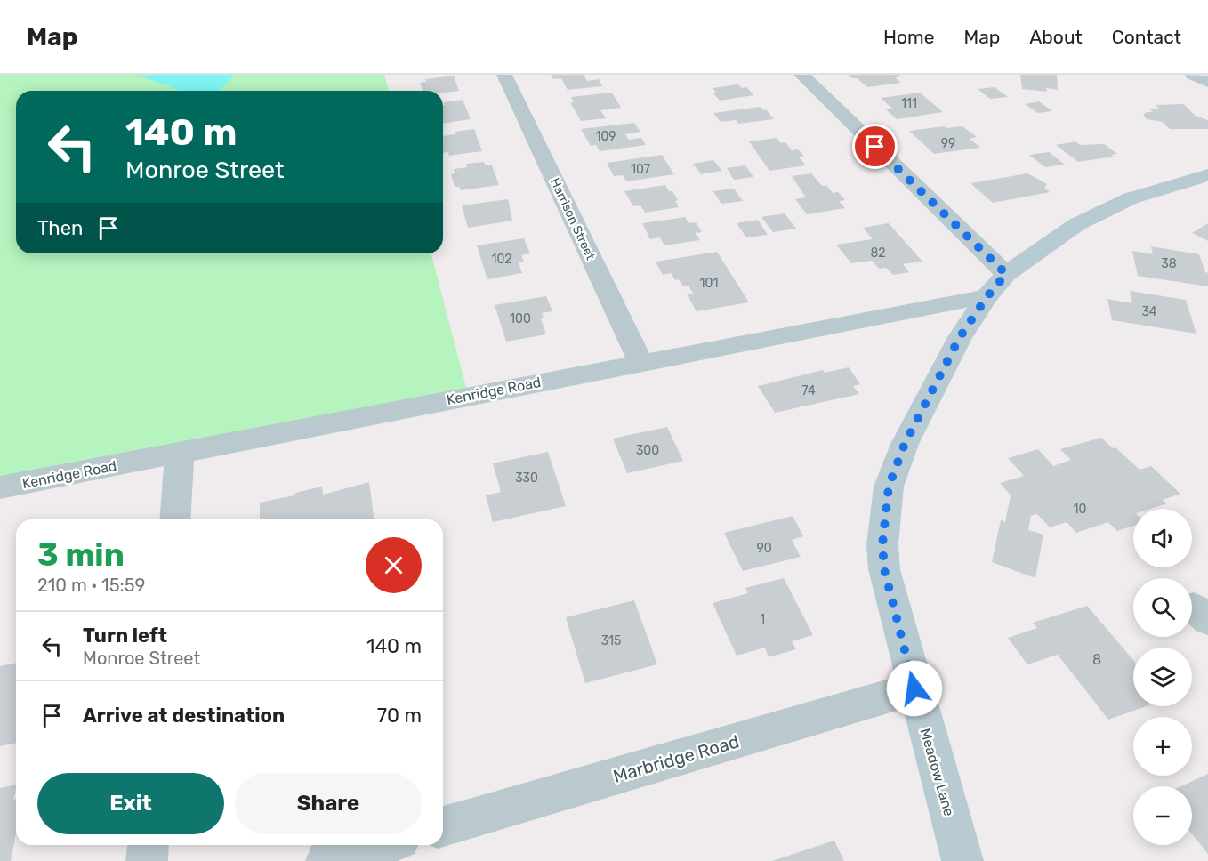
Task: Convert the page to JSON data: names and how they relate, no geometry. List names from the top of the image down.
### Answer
{
  "streets": {
    "main road": ["Meadow Lane"],
    "street": ["Harrison Street", "Kenridge Road", "Marbridge Road"]
  },
  "crossings": [
    ["Harrison Street", "Kenridge Road"],
    ["Kenridge Road", "Meadow Lane"],
    ["Marbridge Road", "Meadow Lane"]
  ],
  "house_numbers": [
    "111",
    "109",
    "99",
    "107",
    "82",
    "102",
    "38",
    "101",
    "34",
    "100",
    "74",
    "300",
    "330",
    "10",
    "90",
    "1",
    "315",
    "8"
  ],
  "page": {
    "header": "Map",
    "nav": [
      "Home",
      "Map",
      "About",
      "Contact"
    ],
    "turn": ["140 m", "Monroe Street"],
    "then": "Then",
    "map_buttons": ["+", "−"],
    "heading": ["3 min", "210 m · 15:59"],
    "list": [
      {
        "name": "Turn left",
        "note": "Monroe Street",
        "value": "140 m"
      },
      {
        "name": "Arrive at destination",
        "value": "70 m"
      }
    ],
    "buttons": ["Exit", "Share"]
  }
}
